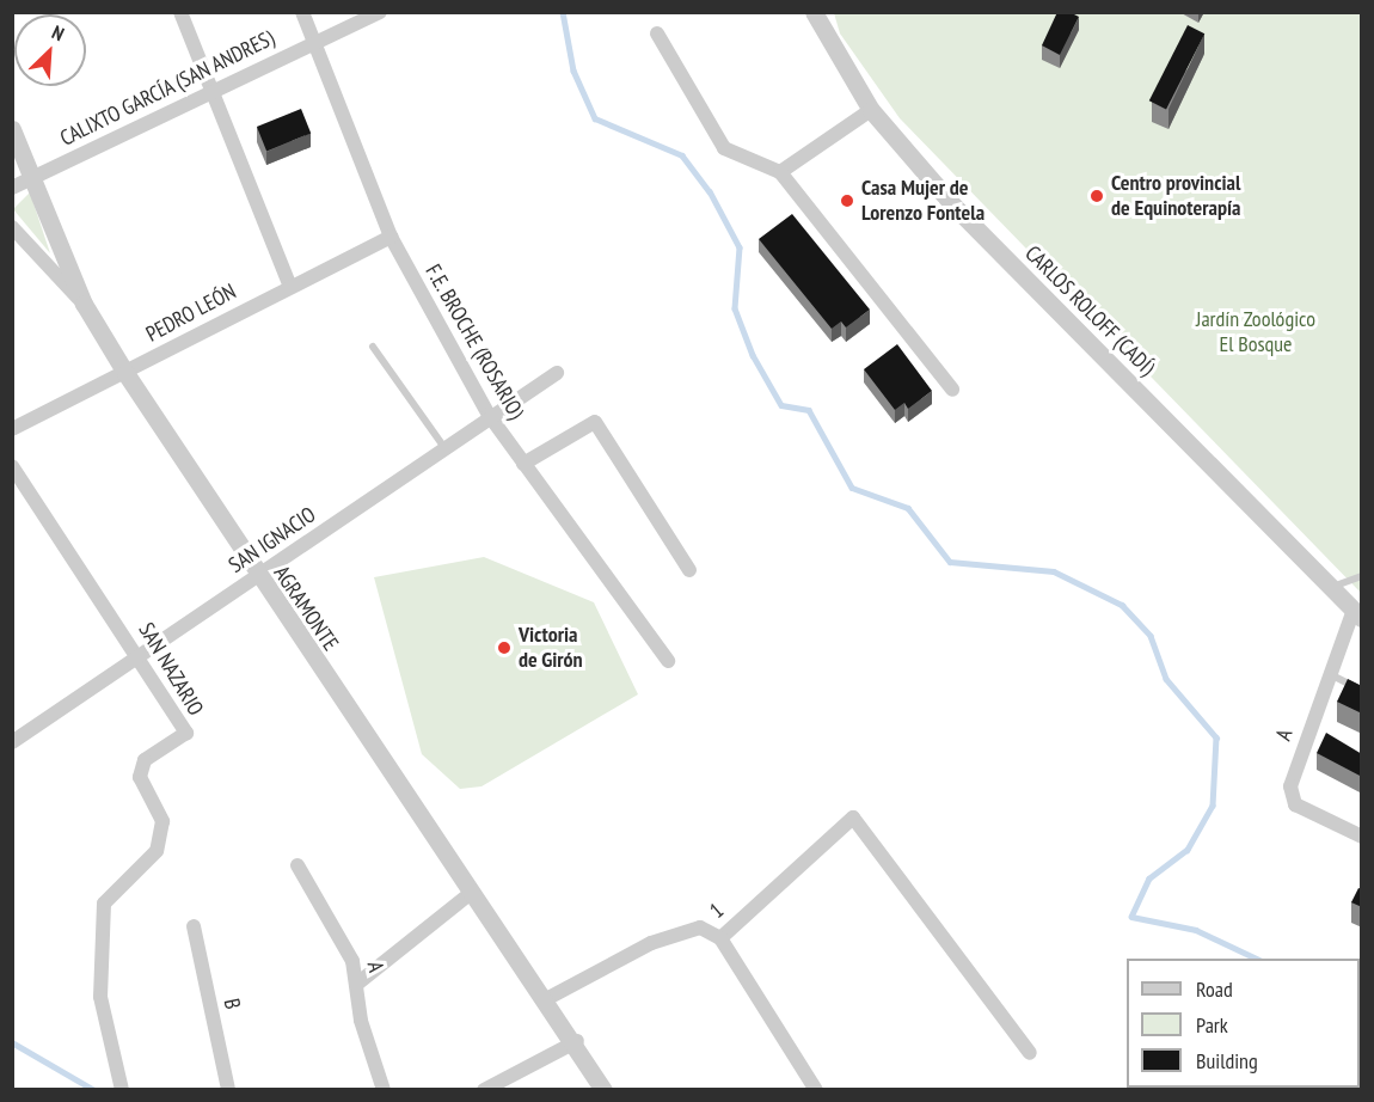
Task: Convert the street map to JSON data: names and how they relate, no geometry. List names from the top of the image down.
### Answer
{
  "streets": {
    "street": [
      "CALIXTO GARCÍA (SAN ANDRES)",
      "CARLOS ROLOFF (CADÍ)",
      "PEDRO LEÓN",
      "F.E. BROCHE (ROSARIO)",
      "SAN IGNACIO",
      "AGRAMONTE",
      "SAN NAZARIO",
      "A",
      "1",
      "B"
    ]
  },
  "crossings": [
    ["CALIXTO GARCÍA (SAN ANDRES)", "F.E. BROCHE (ROSARIO)"],
    ["CALIXTO GARCÍA (SAN ANDRES)", "AGRAMONTE"],
    ["CARLOS ROLOFF (CADÍ)", "A"],
    ["PEDRO LEÓN", "F.E. BROCHE (ROSARIO)"],
    ["PEDRO LEÓN", "AGRAMONTE"],
    ["F.E. BROCHE (ROSARIO)", "SAN IGNACIO"],
    ["SAN IGNACIO", "AGRAMONTE"],
    ["SAN IGNACIO", "SAN NAZARIO"],
    ["AGRAMONTE", "1"]
  ],
  "parks": ["Jardín Zoológico El Bosque"],
  "places": ["Centro provincial de Equinoterapía", "Casa Mujer de Lorenzo Fontela", "Victoria de Girón"],
  "legend": ["Road", "Park", "Building"],
  "north": "top right"
}
